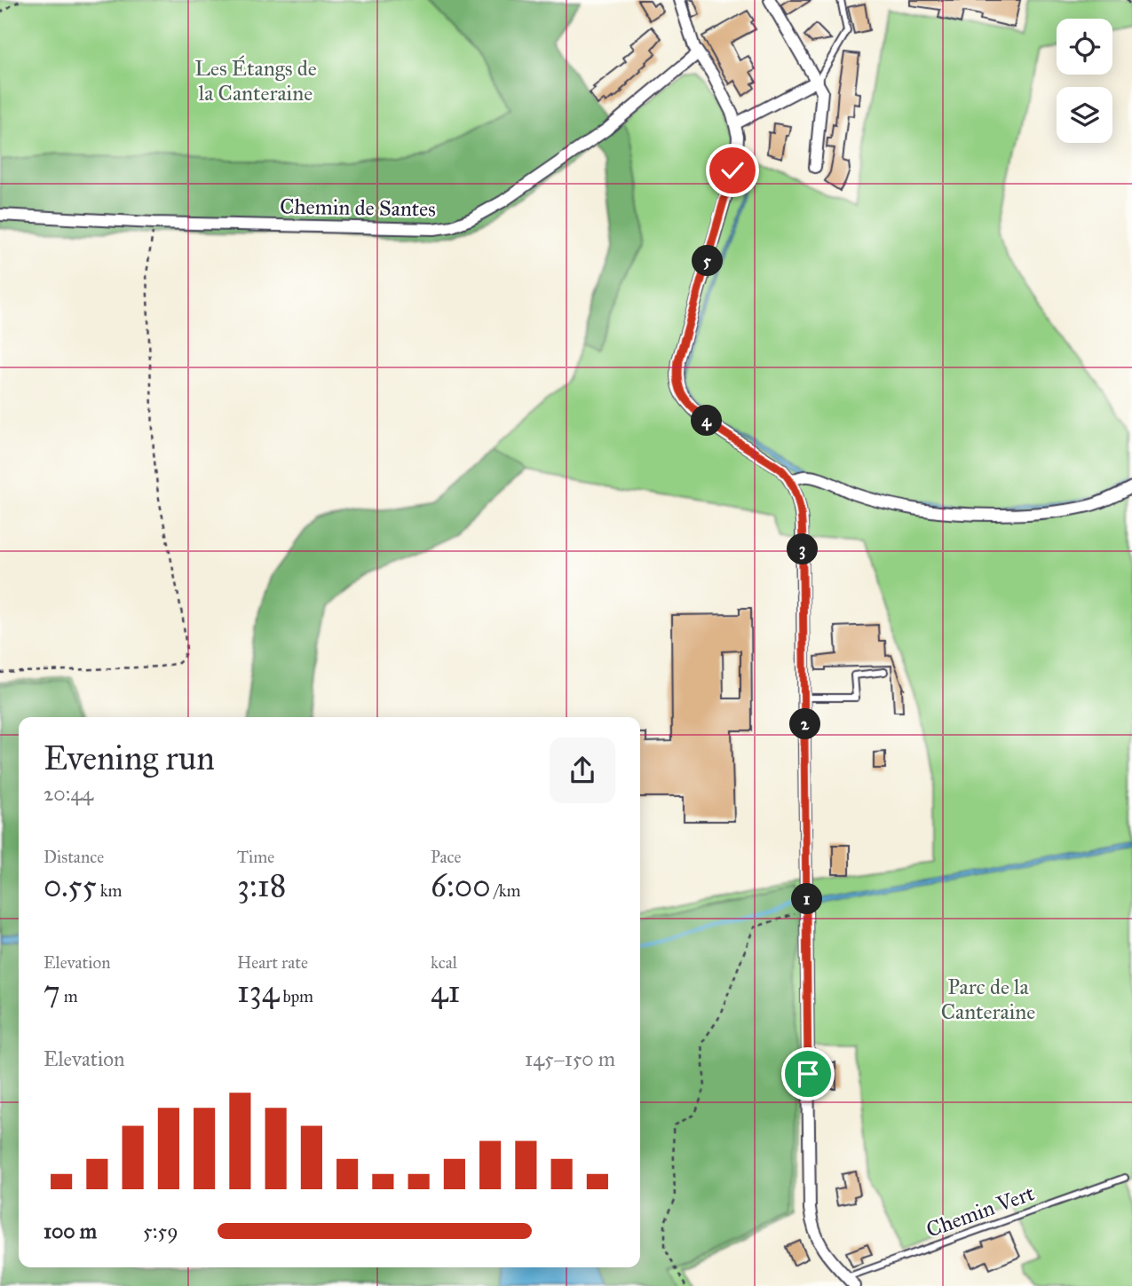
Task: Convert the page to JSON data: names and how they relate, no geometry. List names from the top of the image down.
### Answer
{
  "streets": {
    "street": ["Chemin de Santes"],
    "lane": ["Chemin Vert"]
  },
  "parks": ["Les Étangs de la Canteraine", "Parc de la Canteraine"],
  "page": {
    "pins": [
      "5",
      "4",
      "3",
      "2",
      "1"
    ],
    "heading": ["Evening run", "20:44"],
    "stats": [
      ["Distance", "0.55 km"],
      ["Time", "3:18"],
      ["Pace", "6:00 /km"],
      ["Elevation", "7 m"],
      ["Heart rate", "134 bpm"],
      ["kcal", "41"]
    ],
    "chart": ["Elevation", "145–150 m"],
    "list": [
      {
        "name": "100 m",
        "note": "5:59"
      }
    ]
  }
}
